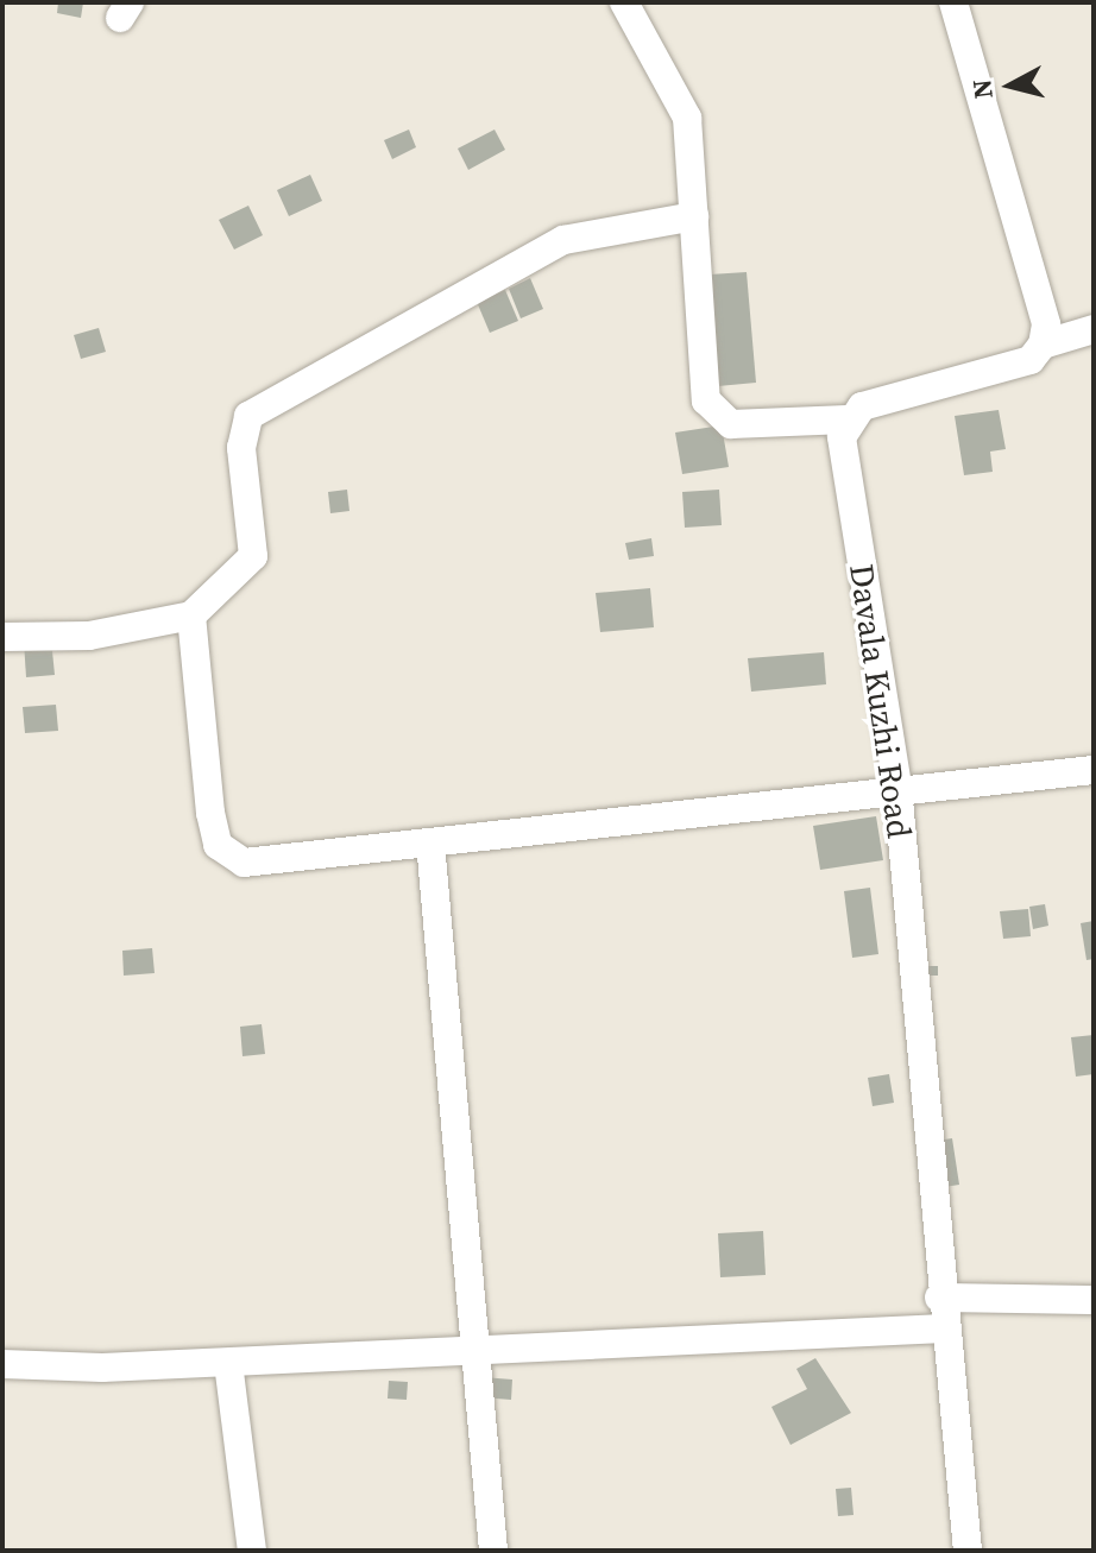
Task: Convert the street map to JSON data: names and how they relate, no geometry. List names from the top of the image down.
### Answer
{
  "streets": {
    "street": ["Davala Kuzhi Road"]
  },
  "north": "left"
}
